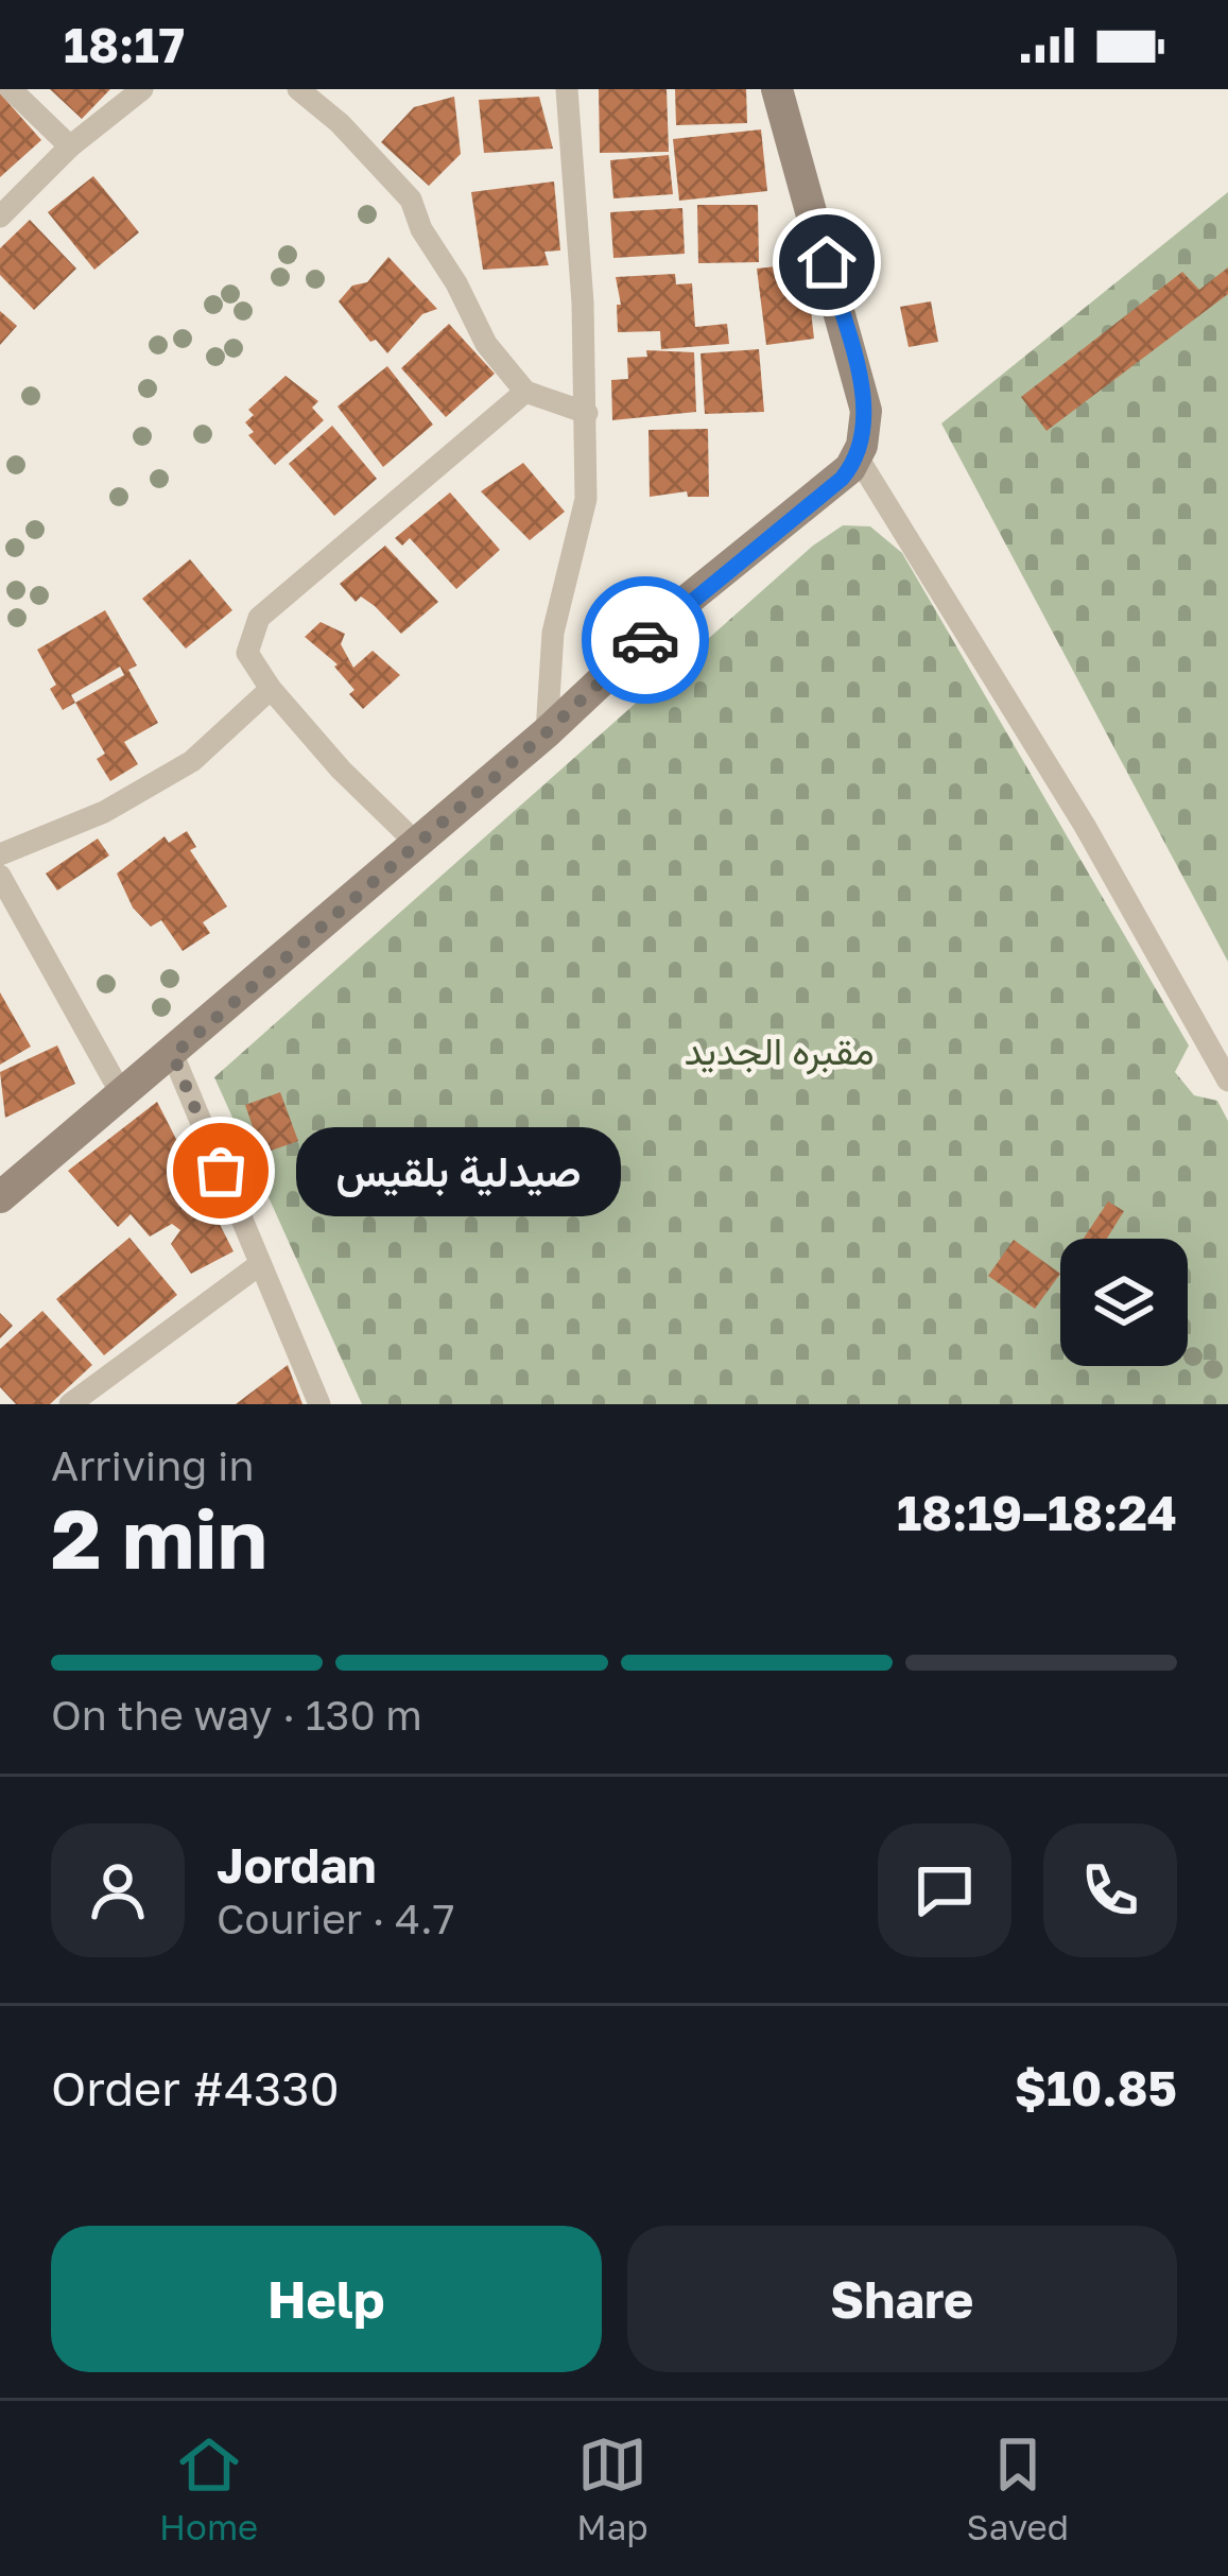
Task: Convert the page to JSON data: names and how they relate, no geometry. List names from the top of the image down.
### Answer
{
  "parks": ["مقبره الجديد"],
  "places": ["صيدلية بلقيس"],
  "page": {
    "status": "18:17",
    "bubble": "صيدلية بلقيس",
    "heading": ["2 min", "Arriving in", "18:19–18:24"],
    "panel": [
      "Jordan",
      "Courier · 4.7",
      "Order #4330",
      "$10.85"
    ],
    "bar": "On the way · 130 m",
    "buttons": ["Help", "Share"],
    "tabs": ["Home", "Map", "Saved"]
  }
}
